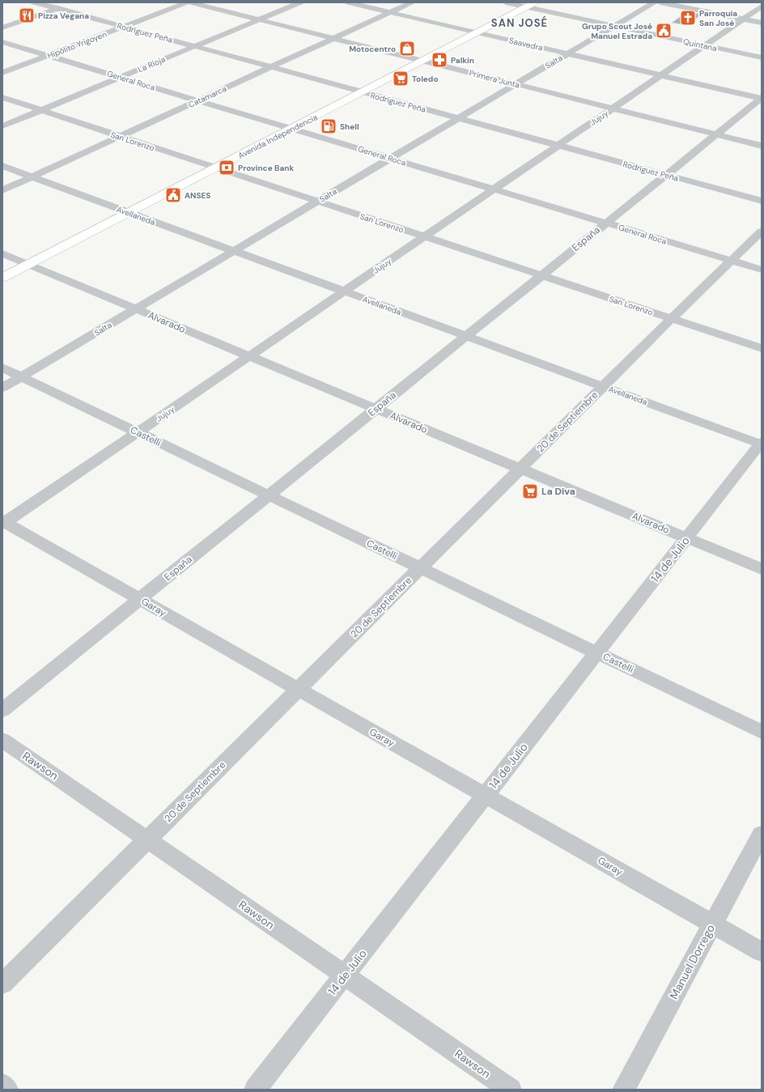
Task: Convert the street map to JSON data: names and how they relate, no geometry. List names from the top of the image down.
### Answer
{
  "streets": {
    "main road": ["Avenida Independencia"],
    "street": [
      "Rodríguez Peña",
      "Saavedra",
      "Hipólito Yrigoyen",
      "Quintana",
      "Salta",
      "La Rioja",
      "Primera Junta",
      "General Roca",
      "Catamarca",
      "Jujuy",
      "San Lorenzo",
      "Avellaneda",
      "España",
      "Alvarado",
      "20 de Septiembre",
      "Castelli",
      "14 de Julio",
      "Garay",
      "Rawson",
      "Manuel Dorrego"
    ]
  },
  "crossings": [
    ["Rodríguez Peña", "Hipólito Yrigoyen"],
    ["Rodríguez Peña", "Salta"],
    ["Rodríguez Peña", "La Rioja"],
    ["Rodríguez Peña", "Catamarca"],
    ["Rodríguez Peña", "Jujuy"],
    ["Rodríguez Peña", "Avenida Independencia"],
    ["Rodríguez Peña", "España"],
    ["Saavedra", "Salta"],
    ["Saavedra", "Catamarca"],
    ["Saavedra", "Jujuy"],
    ["Saavedra", "Avenida Independencia"],
    ["Saavedra", "España"],
    ["Hipólito Yrigoyen", "General Roca"],
    ["Quintana", "Salta"],
    ["Quintana", "Jujuy"],
    ["Quintana", "Avenida Independencia"],
    ["Salta", "Primera Junta"],
    ["Salta", "General Roca"],
    ["Salta", "San Lorenzo"],
    ["Salta", "Avellaneda"],
    ["Salta", "Alvarado"],
    ["Salta", "Castelli"],
    ["La Rioja", "Primera Junta"],
    ["La Rioja", "General Roca"],
    ["La Rioja", "San Lorenzo"],
    ["Primera Junta", "Catamarca"],
    ["Primera Junta", "Jujuy"],
    ["Primera Junta", "Avenida Independencia"],
    ["Primera Junta", "España"],
    ["General Roca", "Catamarca"],
    ["General Roca", "Jujuy"],
    ["General Roca", "Avenida Independencia"],
    ["General Roca", "España"],
    ["General Roca", "20 de Septiembre"],
    ["Catamarca", "San Lorenzo"],
    ["Catamarca", "Avellaneda"],
    ["Jujuy", "San Lorenzo"],
    ["Jujuy", "Avellaneda"],
    ["Jujuy", "Alvarado"],
    ["Jujuy", "Castelli"],
    ["Jujuy", "Garay"],
    ["Avenida Independencia", "San Lorenzo"],
    ["Avenida Independencia", "Avellaneda"],
    ["Avenida Independencia", "Alvarado"],
    ["San Lorenzo", "España"],
    ["San Lorenzo", "20 de Septiembre"],
    ["Avellaneda", "España"],
    ["Avellaneda", "20 de Septiembre"],
    ["Avellaneda", "14 de Julio"],
    ["España", "Alvarado"],
    ["España", "Castelli"],
    ["España", "Garay"],
    ["Alvarado", "20 de Septiembre"],
    ["Alvarado", "14 de Julio"],
    ["20 de Septiembre", "Castelli"],
    ["20 de Septiembre", "Garay"],
    ["20 de Septiembre", "Rawson"],
    ["Castelli", "14 de Julio"],
    ["14 de Julio", "Garay"],
    ["14 de Julio", "Rawson"],
    ["Garay", "Manuel Dorrego"]
  ],
  "districts": ["SAN JOSÉ"],
  "places": {
    "restaurant": ["Pizza Vegana"],
    "church": ["Parroquia San José"],
    "public building": ["Grupo Scout José Manuel Estrada", "ANSES"],
    "shop": ["Motocentro"],
    "pharmacy": ["Palkin"],
    "supermarket": ["Toledo", "La Diva"],
    "fuel station": ["Shell"],
    "bank": ["Province Bank"]
  }
}
